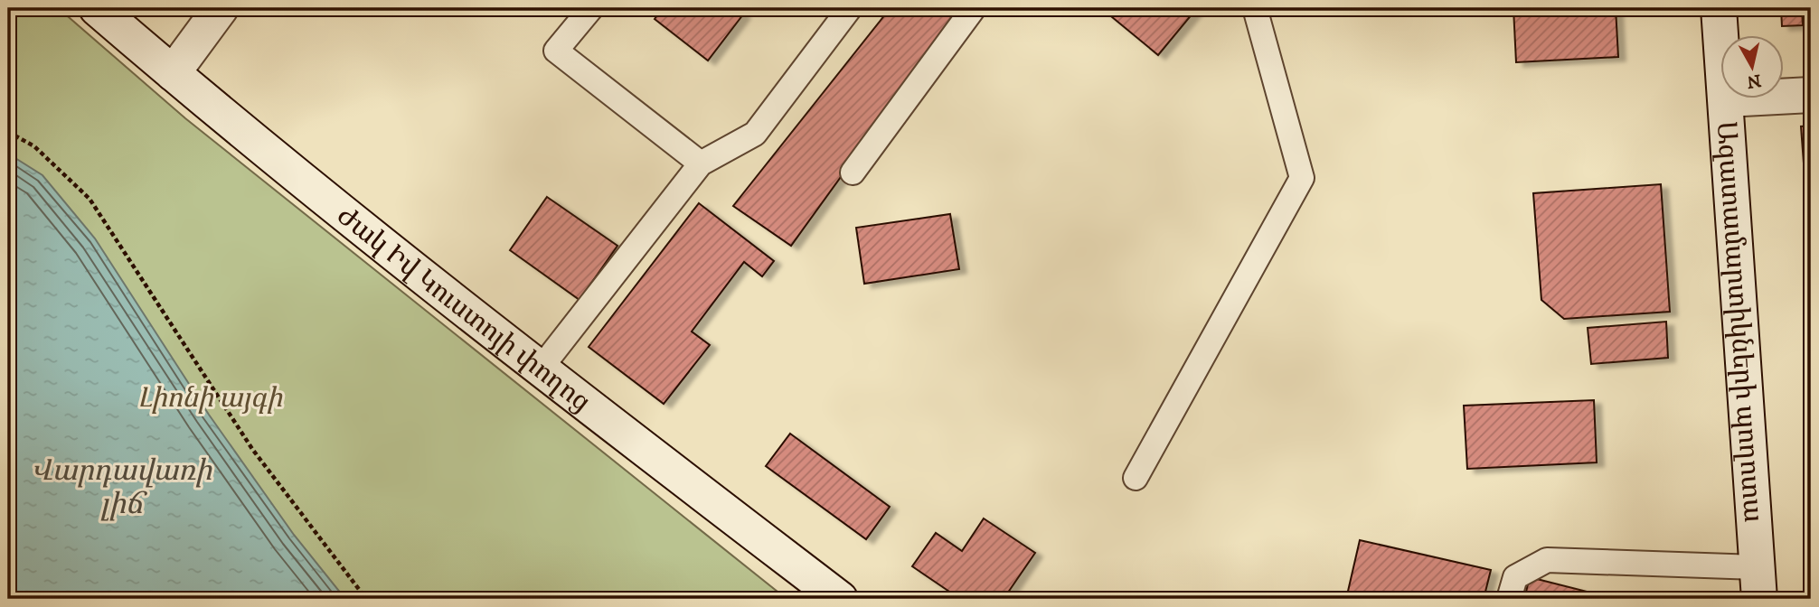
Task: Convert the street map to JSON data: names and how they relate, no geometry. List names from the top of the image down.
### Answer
{
  "streets": {
    "main road": ["Ժակ Իվ Կուստոյի փողոց", "Ազատամարտիկների պողոտա"]
  },
  "water": ["Վարդավառի լիճ"],
  "parks": ["Լիոնի այգի"],
  "north": "bottom"
}
